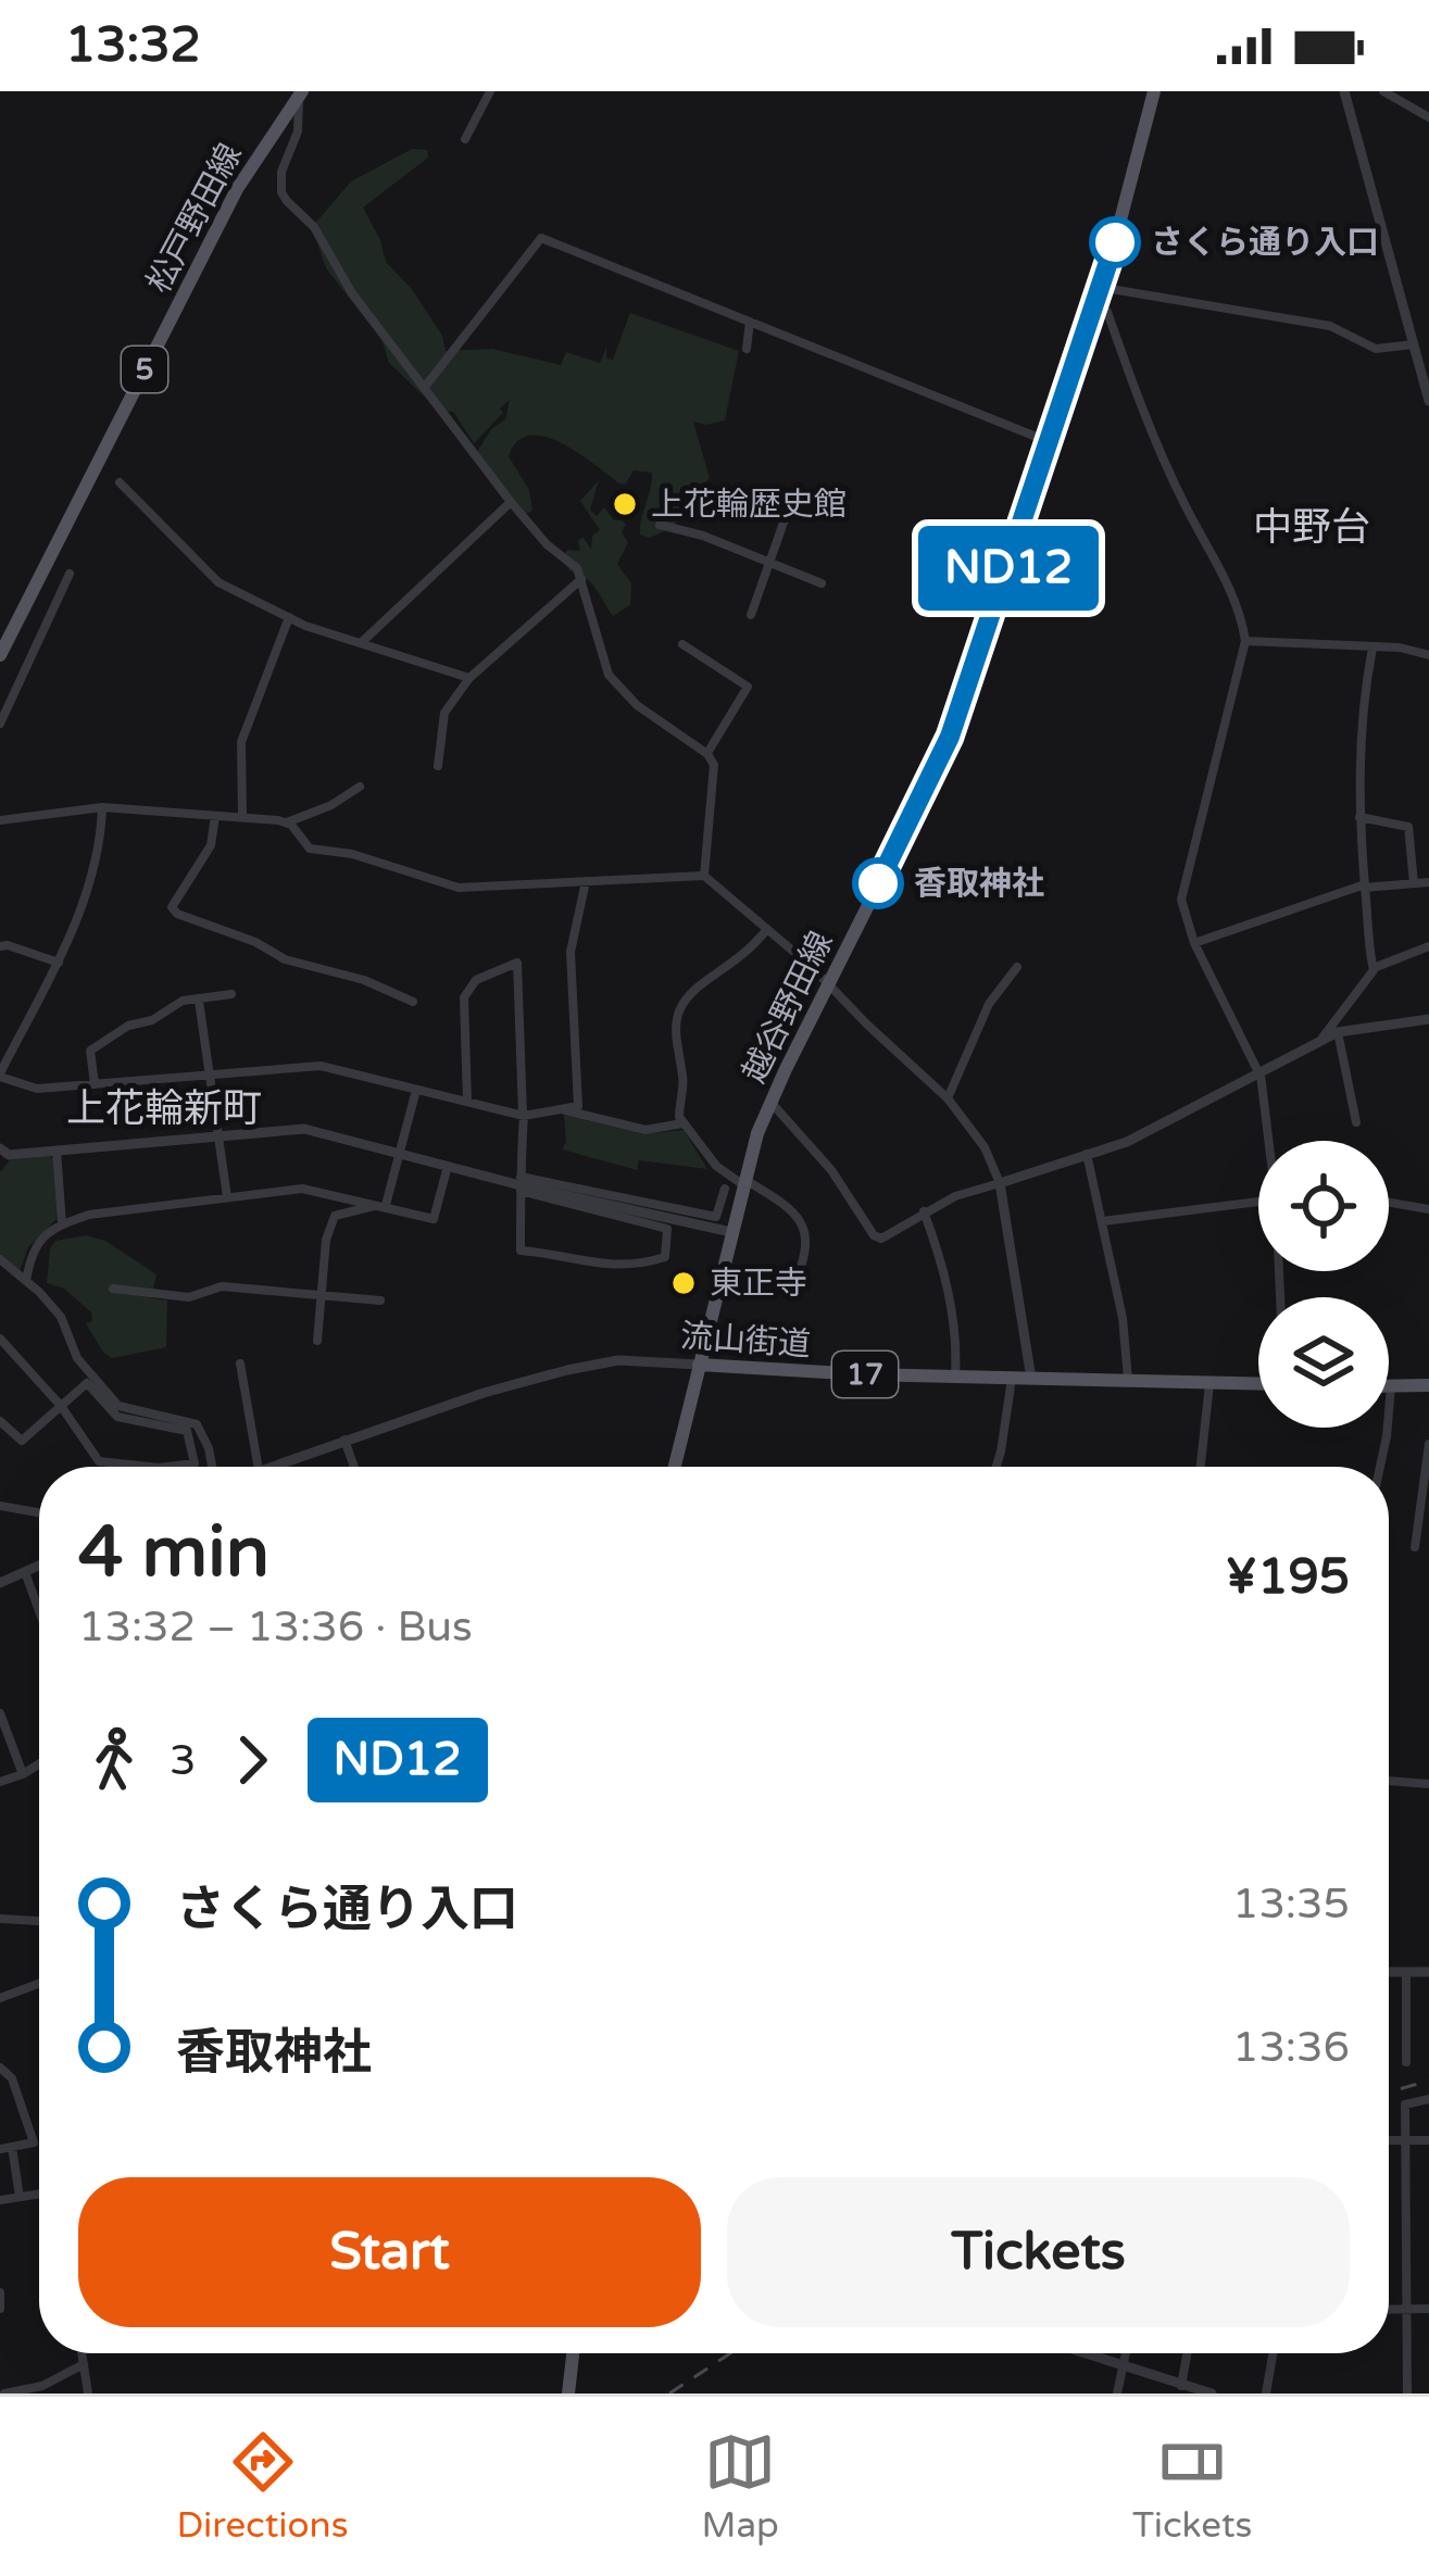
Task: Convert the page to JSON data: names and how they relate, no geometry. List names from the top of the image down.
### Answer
{
  "streets": {
    "main road": [
      "松戸野田線",
      "5",
      "越谷野田線",
      "流山街道",
      "17"
    ]
  },
  "crossings": [
    ["越谷野田線", "流山街道"]
  ],
  "districts": ["中野台", "上花輪新町"],
  "places": [
    "さくら通り入口",
    "上花輪歴史館",
    "香取神社",
    "東正寺"
  ],
  "lines": ["bus line ND12"],
  "page": {
    "status": "13:32",
    "on_map": "ND12",
    "heading": ["4 min", "13:32 – 13:36 · Bus", "¥195"],
    "legs": ["3", "ND12"],
    "list": [
      {
        "name": "さくら通り入口",
        "value": "13:35"
      },
      {
        "name": "香取神社",
        "value": "13:36"
      }
    ],
    "buttons": ["Start", "Tickets"],
    "tabs": ["Directions", "Map", "Tickets"]
  }
}
